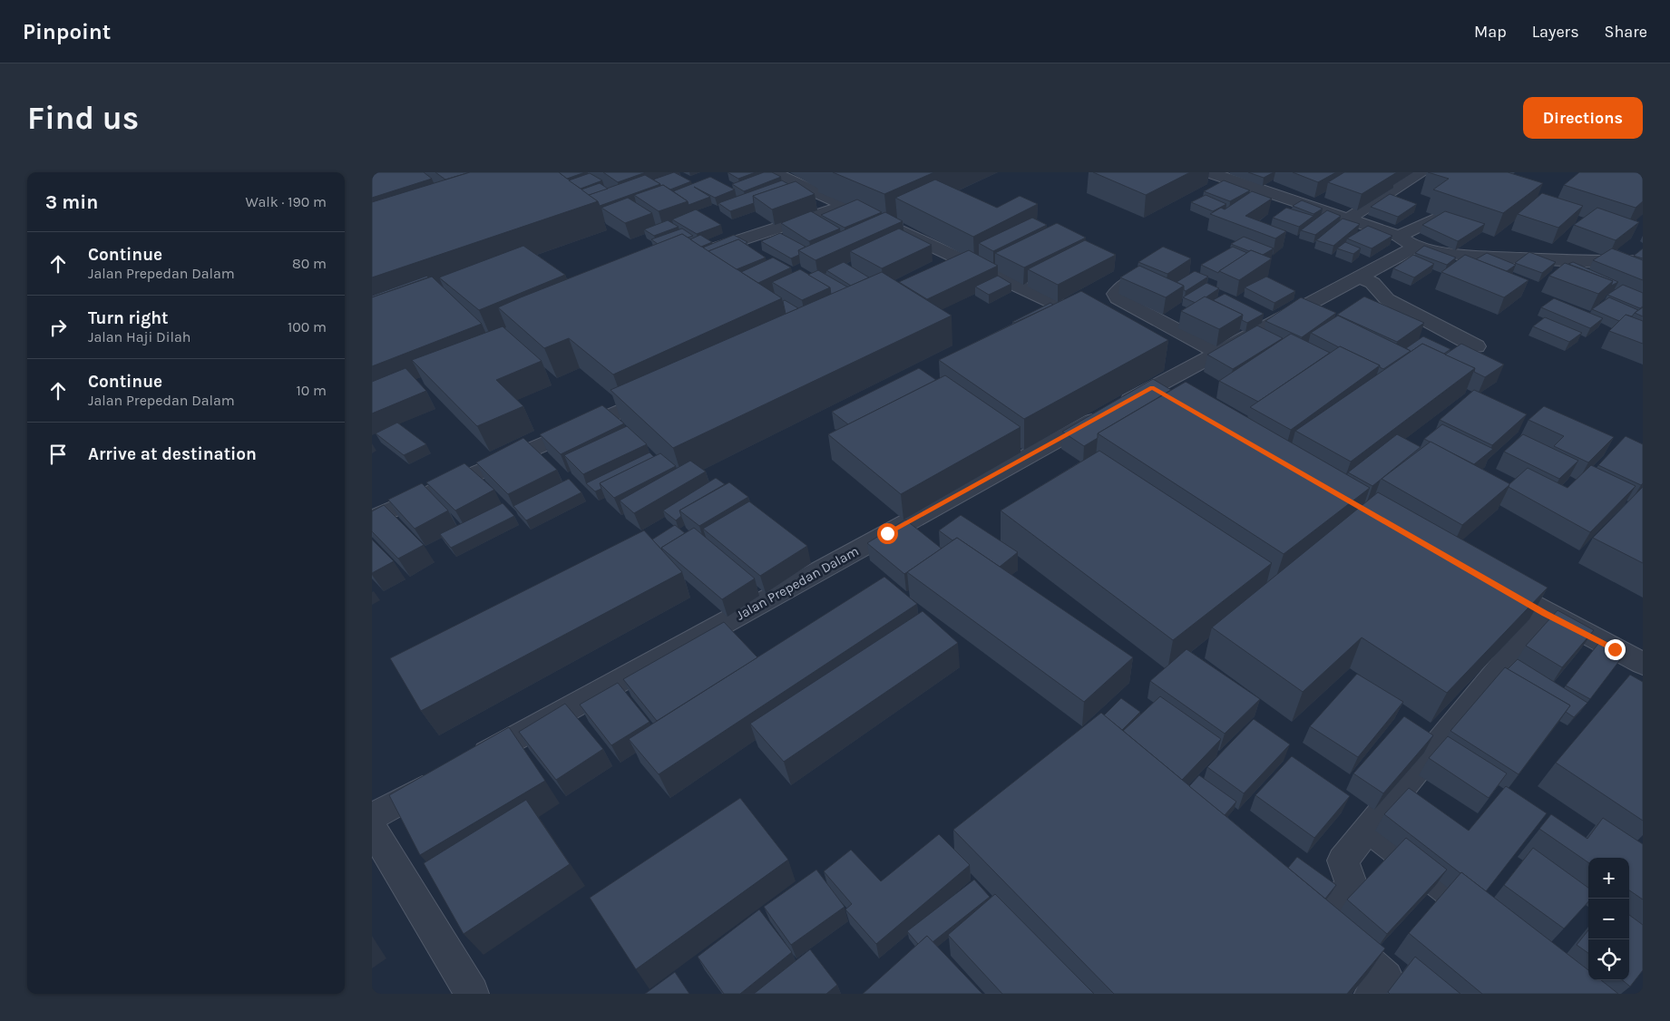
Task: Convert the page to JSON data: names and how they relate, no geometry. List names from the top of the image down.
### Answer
{
  "streets": {
    "street": ["Jalan Prepedan Dalam"]
  },
  "page": {
    "header": "Pinpoint",
    "nav": ["Map", "Layers", "Share"],
    "buttons": "Directions",
    "title": "Find us",
    "heading": ["3 min", "Walk · 190 m"],
    "list": [
      ["Continue", "Jalan Prepedan Dalam", "80 m"],
      ["Turn right", "Jalan Haji Dilah", "100 m"],
      ["Continue", "Jalan Prepedan Dalam", "10 m"],
      "Arrive at destination"
    ],
    "map_buttons": ["+", "−"]
  }
}
